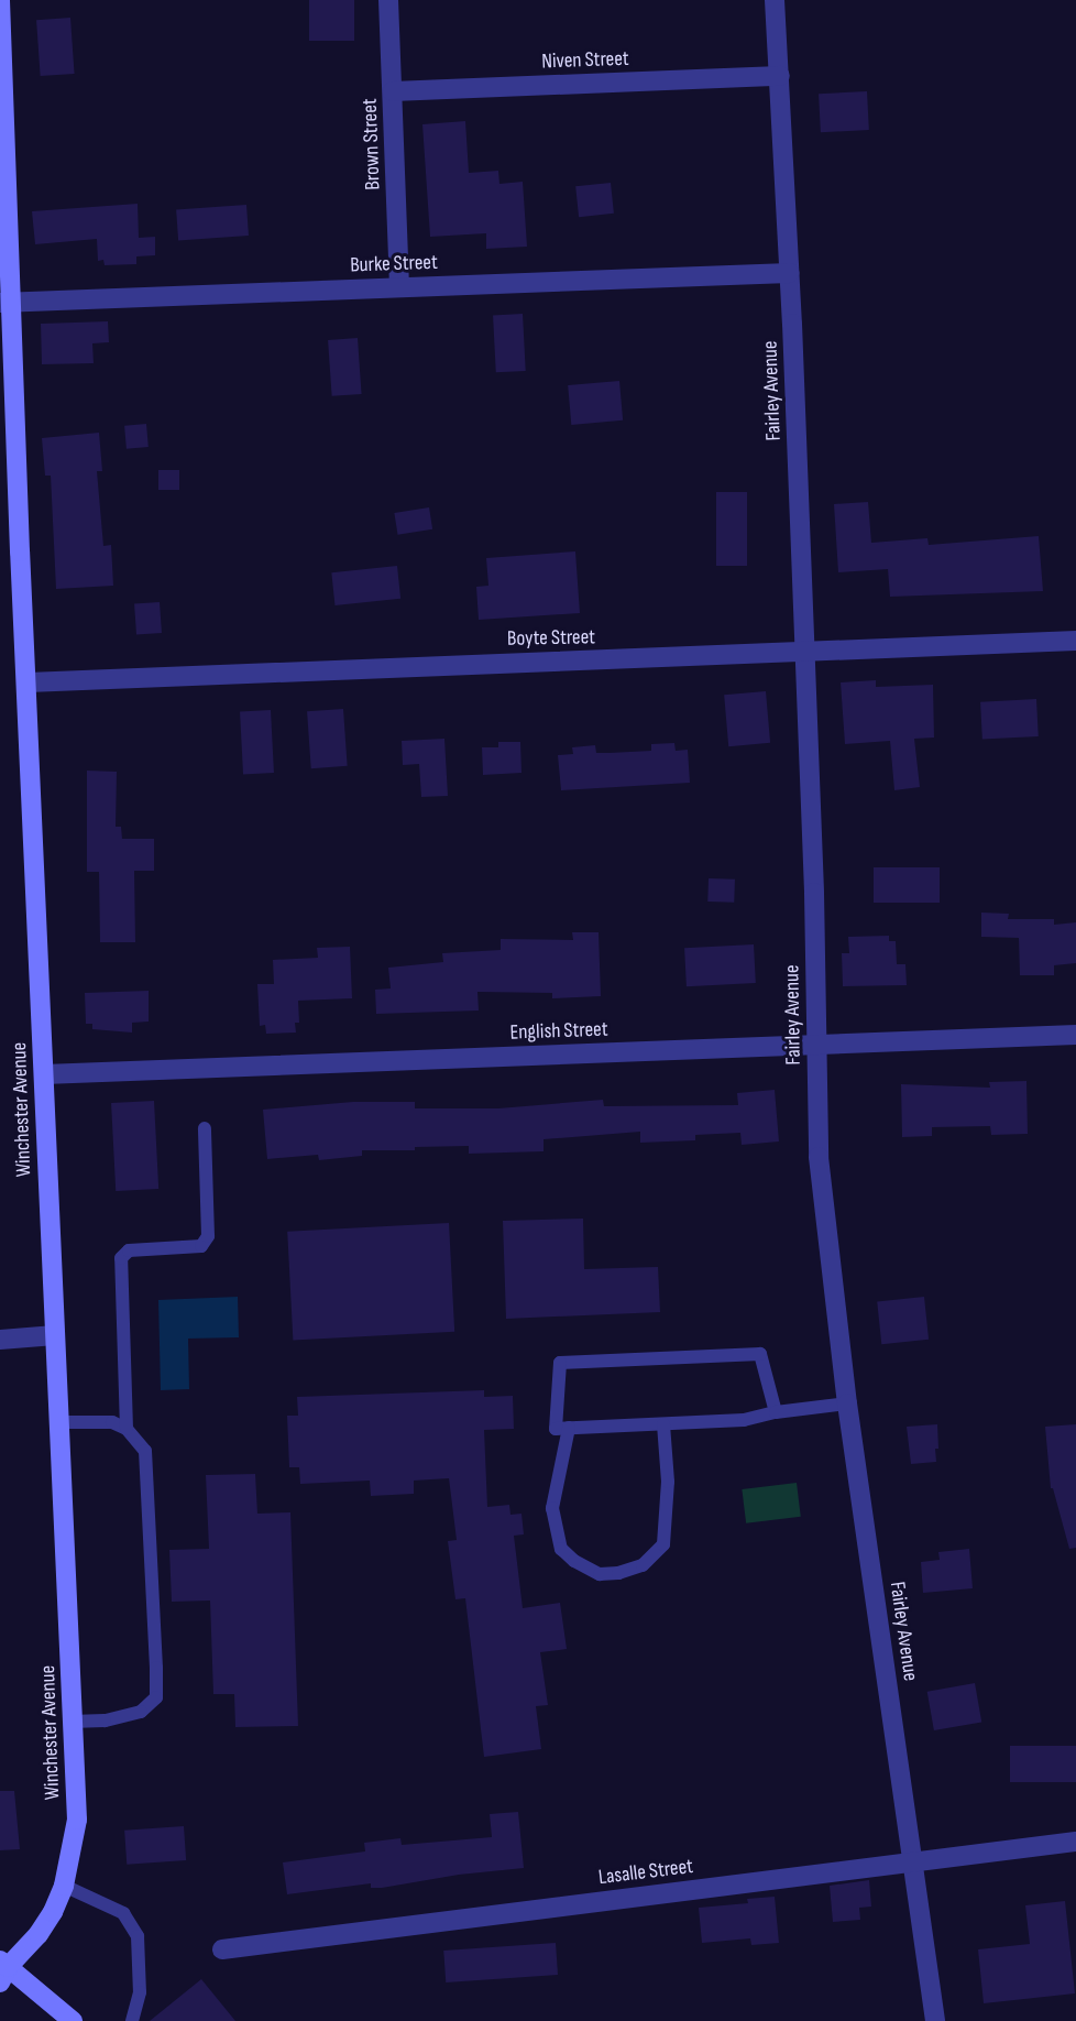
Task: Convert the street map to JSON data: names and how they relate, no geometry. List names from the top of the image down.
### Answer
{
  "streets": {
    "street": [
      "Niven Street",
      "Brown Street",
      "Burke Street",
      "Fairley Avenue",
      "Boyte Street",
      "English Street",
      "Winchester Avenue",
      "Lasalle Street"
    ]
  },
  "crossings": [
    ["Niven Street", "Brown Street"],
    ["Niven Street", "Fairley Avenue"],
    ["Brown Street", "Burke Street"],
    ["Burke Street", "Fairley Avenue"],
    ["Burke Street", "Winchester Avenue"],
    ["Fairley Avenue", "Boyte Street"],
    ["Fairley Avenue", "English Street"],
    ["Fairley Avenue", "Lasalle Street"],
    ["Boyte Street", "Winchester Avenue"],
    ["English Street", "Winchester Avenue"]
  ]
}
